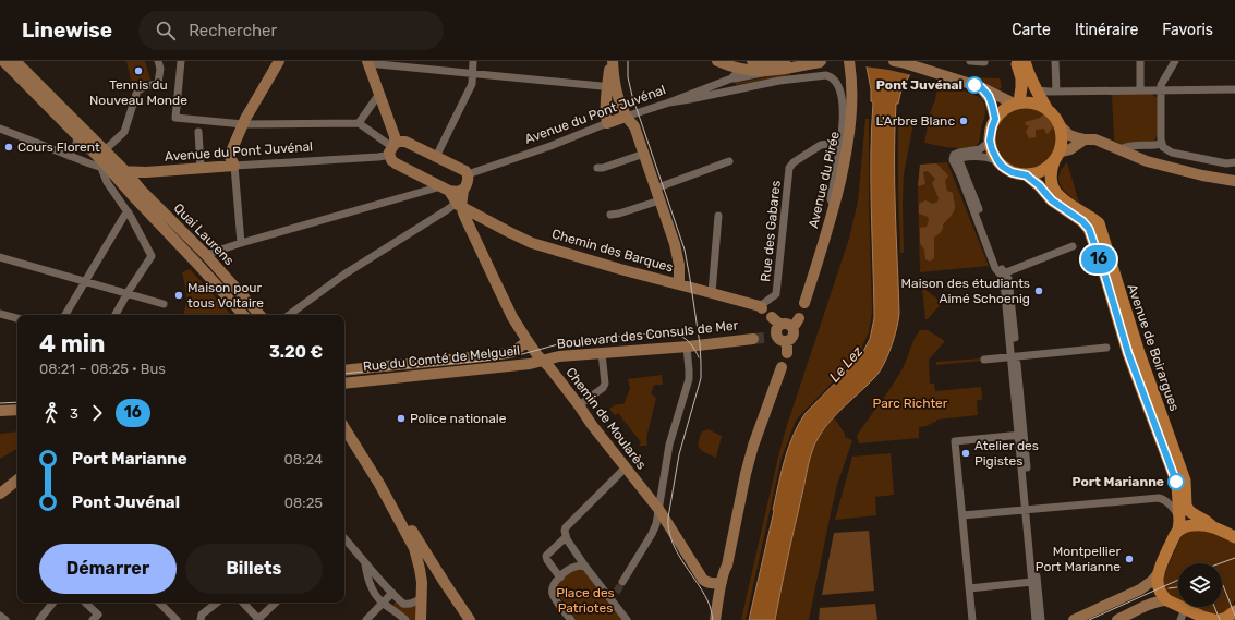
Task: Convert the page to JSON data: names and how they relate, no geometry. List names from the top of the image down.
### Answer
{
  "streets": {
    "main road": [
      "Avenue du Pont Juvénal",
      "Avenue du Pirée",
      "Quai Laurens",
      "Chemin des Barques",
      "Boulevard des Consuls de Mer",
      "Avenue de Boirargues",
      "Rue du Comté de Melgueil",
      "Chemin de Moularès"
    ],
    "street": ["Rue des Gabares"]
  },
  "crossings": [
    ["Avenue du Pont Juvénal", "Quai Laurens"],
    ["Rue des Gabares", "Chemin des Barques"],
    ["Chemin des Barques", "Chemin de Moularès"],
    ["Boulevard des Consuls de Mer", "Rue du Comté de Melgueil"],
    ["Boulevard des Consuls de Mer", "Chemin de Moularès"],
    ["Rue du Comté de Melgueil", "Chemin de Moularès"]
  ],
  "water": ["Le Lez"],
  "parks": ["Parc Richter", "Place des Patriotes"],
  "places": [
    "Tennis du Nouveau Monde",
    "Pont Juvénal",
    "L'Arbre Blanc",
    "Cours Florent",
    "Maison des étudiants Aimé Schoenig",
    "Maison pour tous Voltaire",
    "Police nationale",
    "Atelier des Pigistes",
    "Port Marianne",
    "Montpellier Port Marianne"
  ],
  "lines": ["bus line 16"],
  "page": {
    "header": "Linewise",
    "search": "Rechercher",
    "nav": ["Carte", "Itinéraire", "Favoris"],
    "on_map": "16",
    "heading": ["4 min", "08:21 – 08:25 · Bus", "3.20 €"],
    "legs": ["3", "16"],
    "list": [
      {
        "name": "Port Marianne",
        "value": "08:24"
      },
      {
        "name": "Pont Juvénal",
        "value": "08:25"
      }
    ],
    "buttons": ["Démarrer", "Billets"]
  }
}
